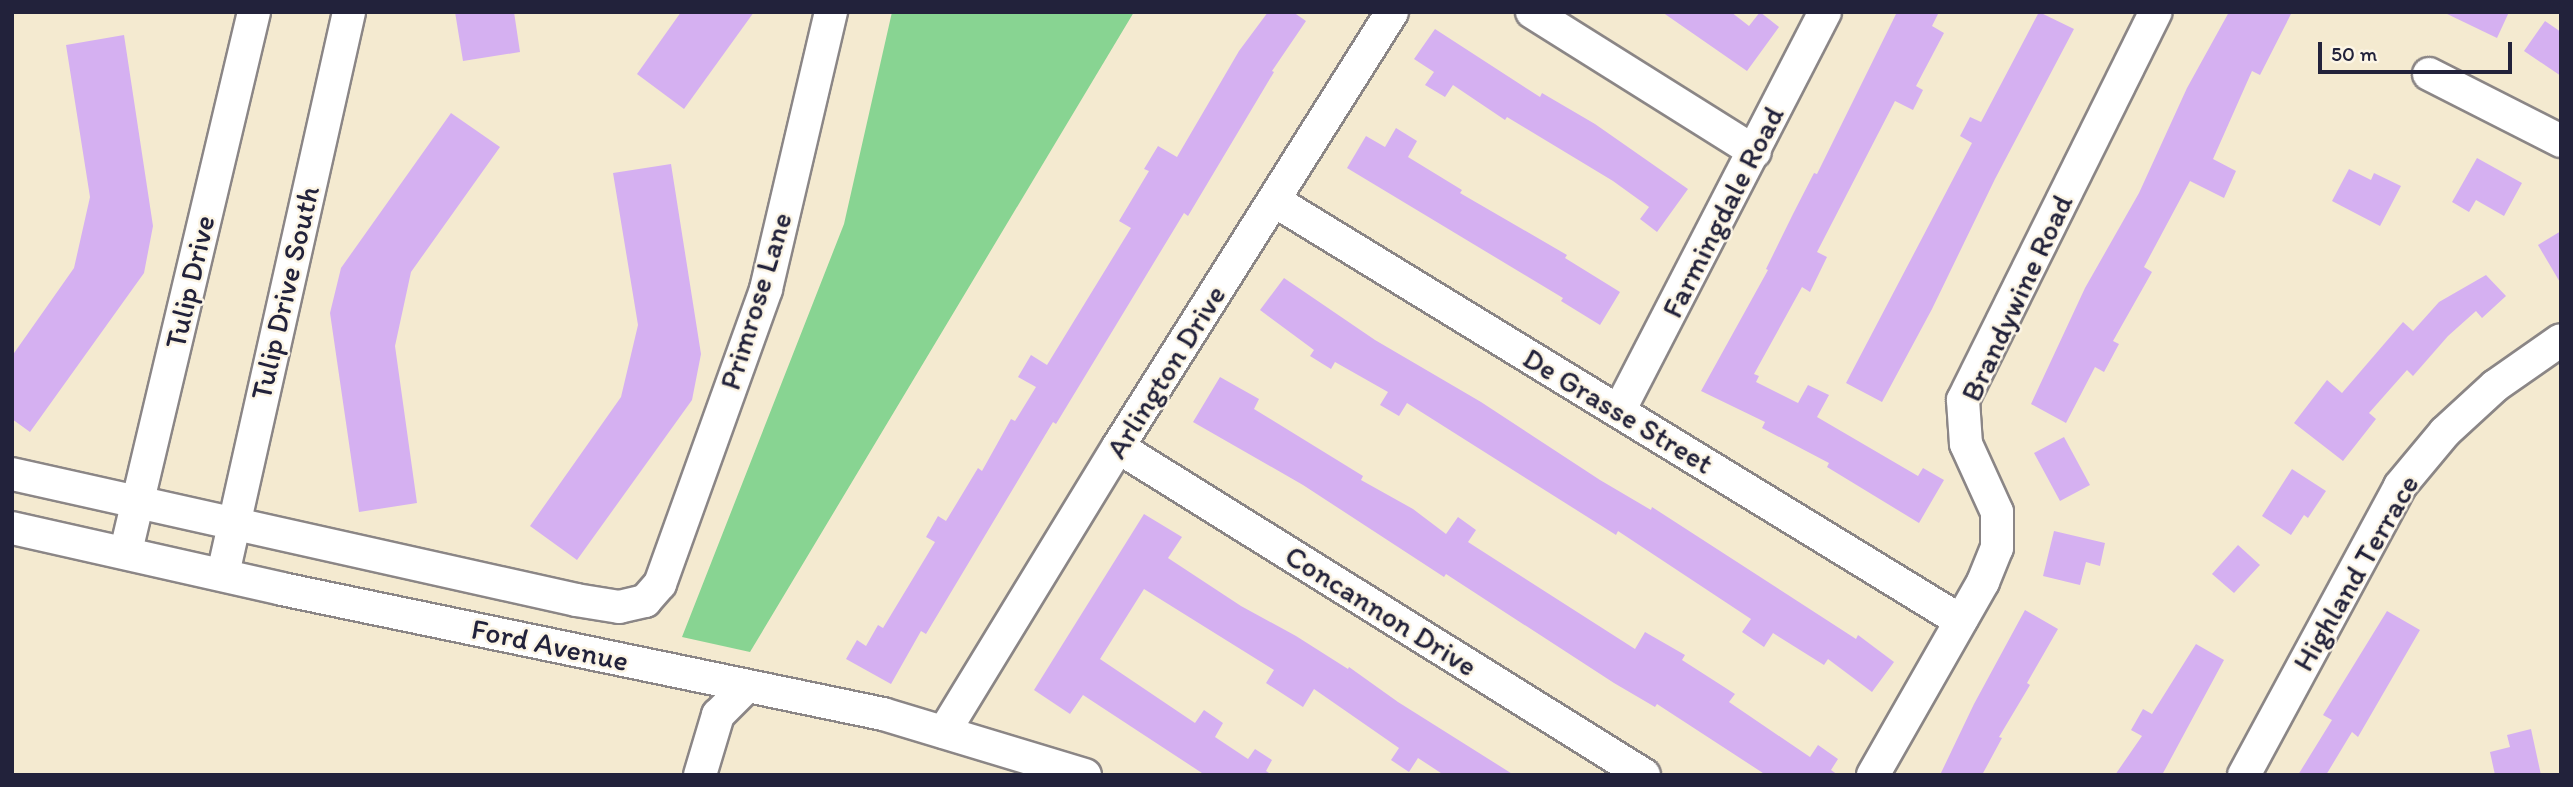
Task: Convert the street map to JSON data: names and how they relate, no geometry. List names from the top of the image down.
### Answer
{
  "streets": {
    "street": [
      "Farmingdale Road",
      "Tulip Drive",
      "Tulip Drive South",
      "Brandywine Road",
      "Primrose Lane",
      "Arlington Drive",
      "De Grasse Street",
      "Highland Terrace",
      "Concannon Drive",
      "Ford Avenue"
    ]
  },
  "crossings": [
    ["Farmingdale Road", "De Grasse Street"],
    ["Tulip Drive", "Ford Avenue"],
    ["Tulip Drive South", "Primrose Lane"],
    ["Tulip Drive South", "Ford Avenue"],
    ["Brandywine Road", "De Grasse Street"],
    ["Arlington Drive", "De Grasse Street"],
    ["Arlington Drive", "Concannon Drive"],
    ["Arlington Drive", "Ford Avenue"]
  ],
  "scale_bar": "50 m"
}
